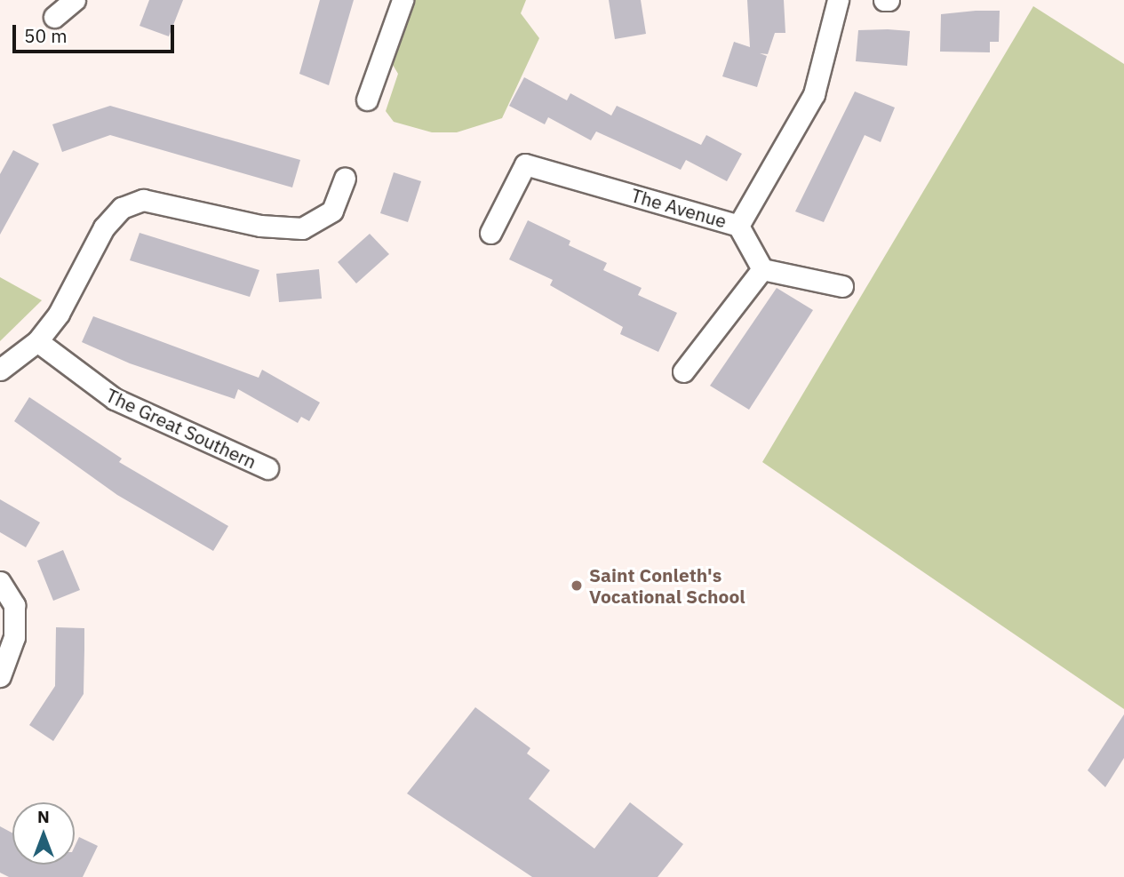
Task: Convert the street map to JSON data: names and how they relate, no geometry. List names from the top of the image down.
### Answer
{
  "streets": {
    "street": ["The Avenue", "The Great Southern"]
  },
  "places": ["Saint Conleth's Vocational School"],
  "scale_bar": "50 m",
  "north": "top"
}
